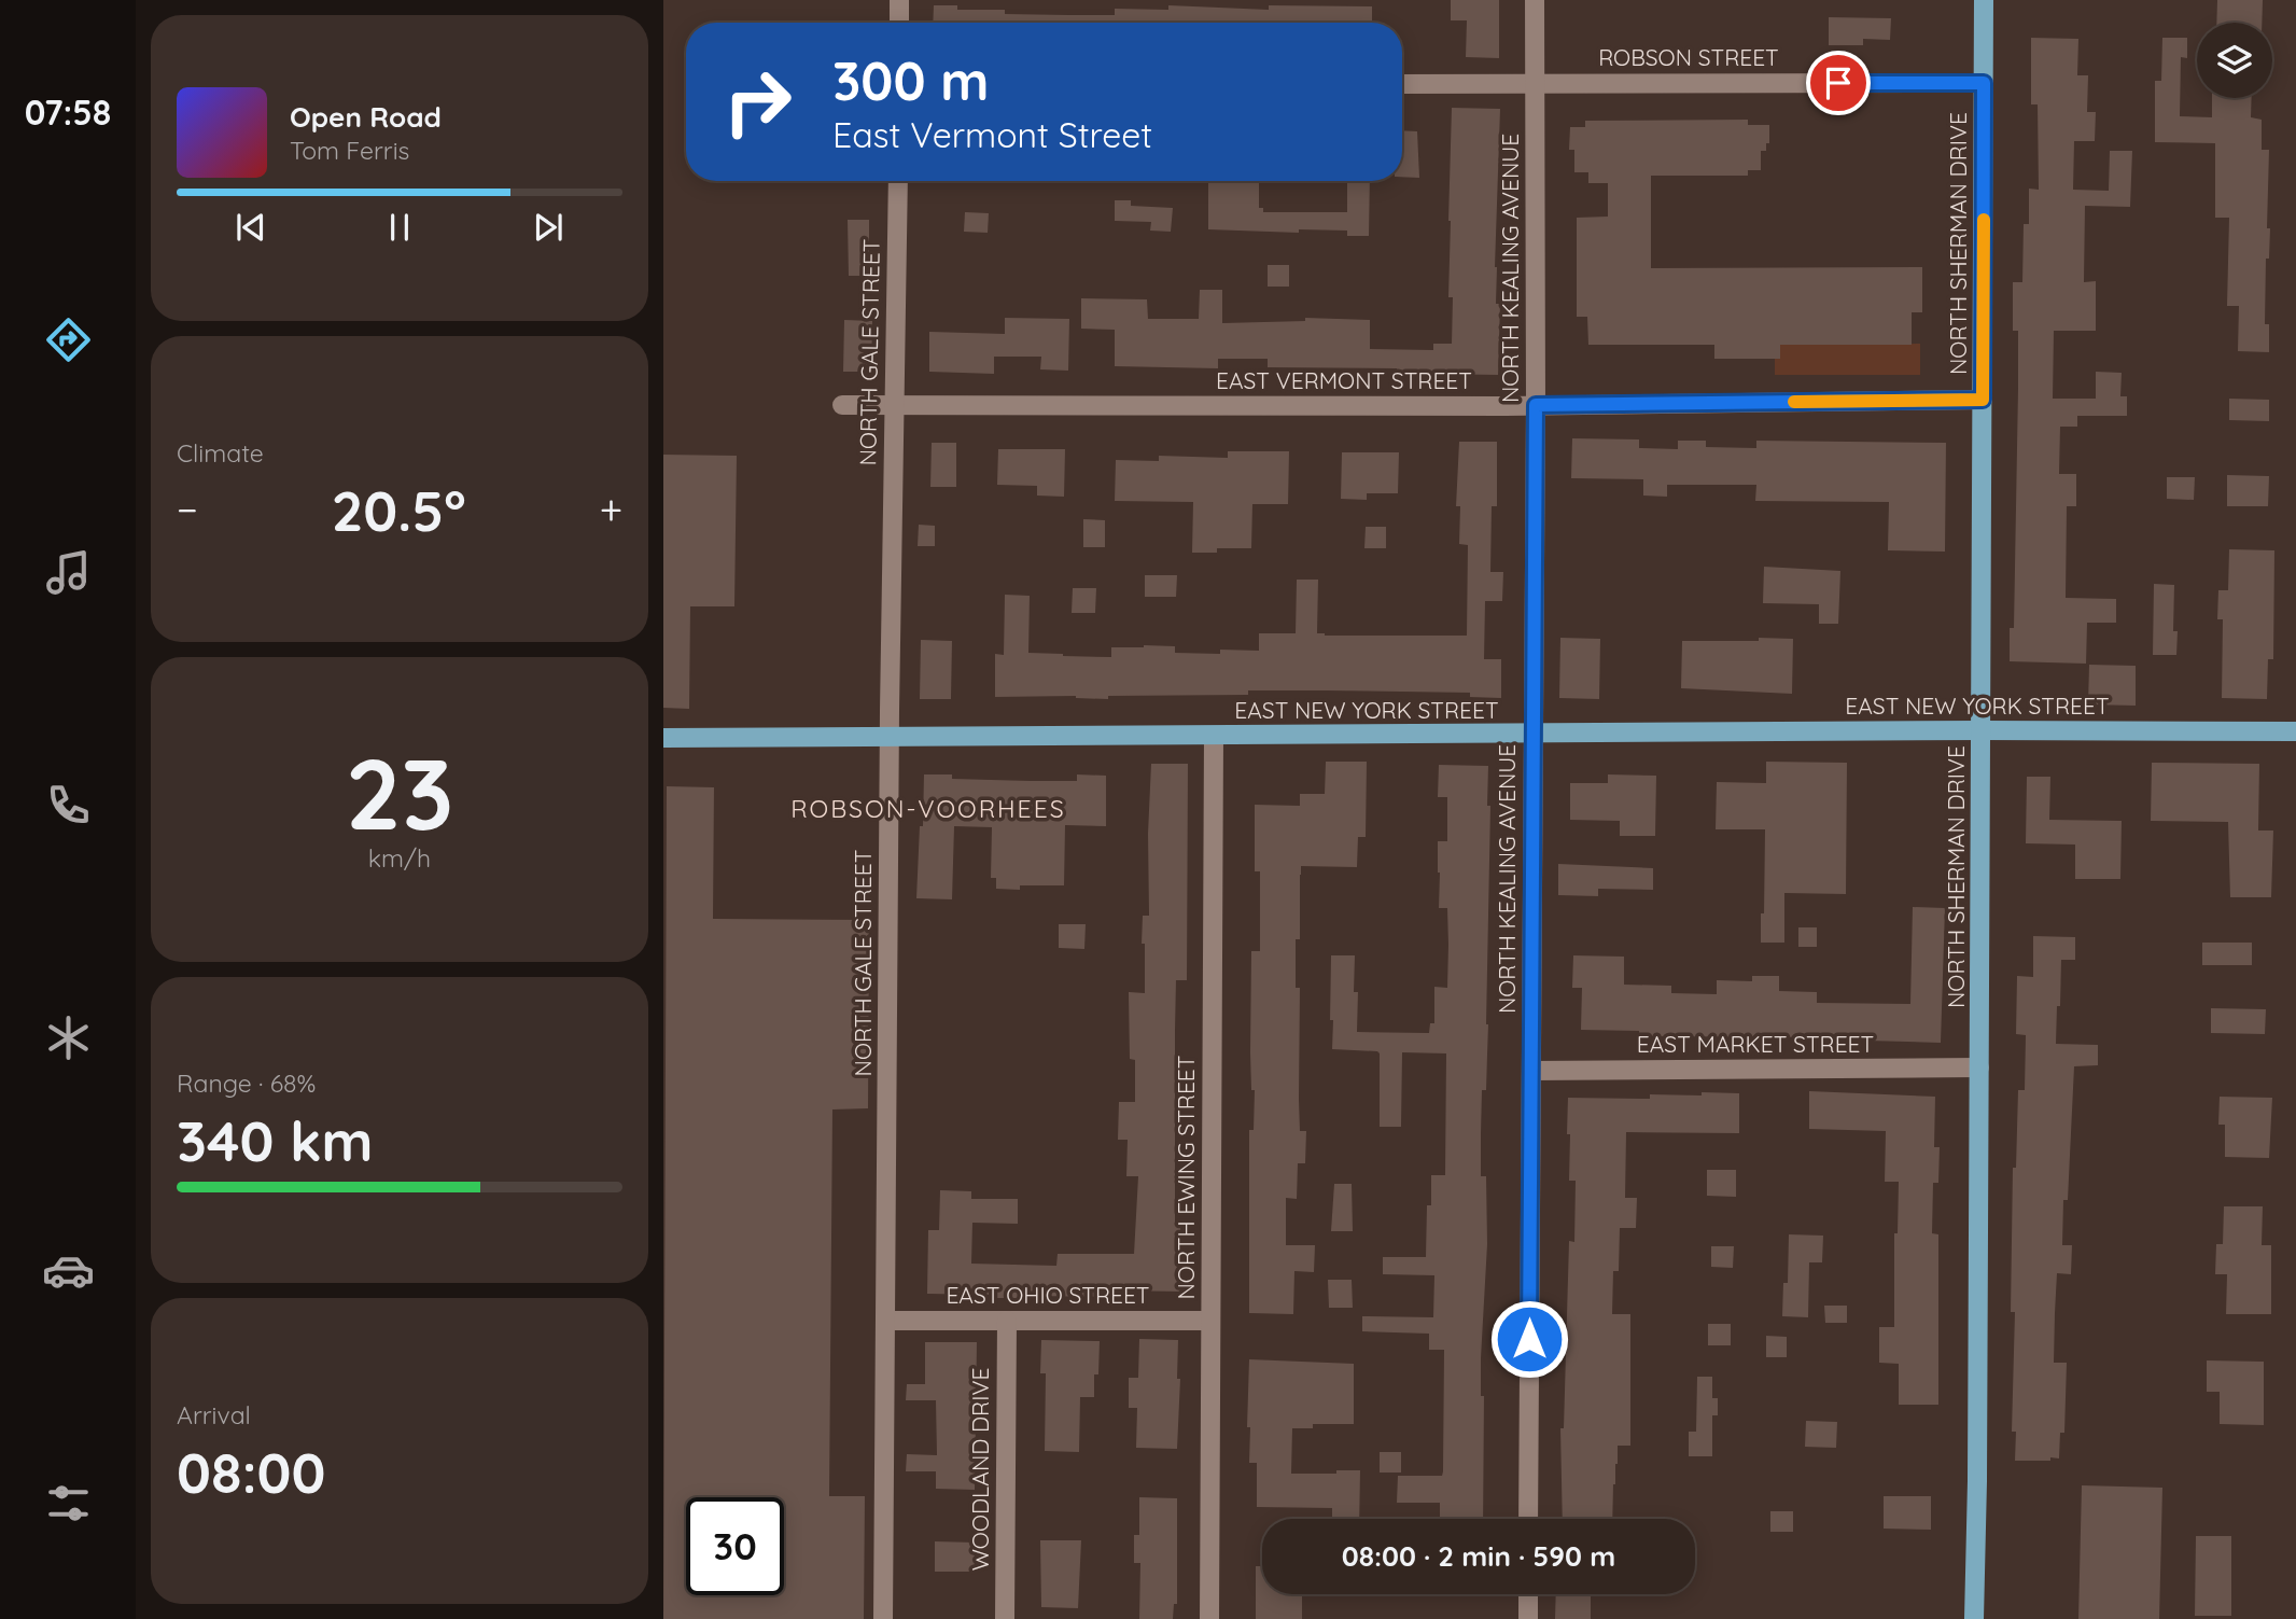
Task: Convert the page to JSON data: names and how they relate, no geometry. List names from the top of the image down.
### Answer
{
  "streets": {
    "main road": ["NORTH SHERMAN DRIVE", "EAST NEW YORK STREET"],
    "street": [
      "ROBSON STREET",
      "NORTH KEALING AVENUE",
      "NORTH GALE STREET",
      "EAST VERMONT STREET",
      "EAST MARKET STREET",
      "NORTH EWING STREET",
      "EAST OHIO STREET",
      "WOODLAND DRIVE"
    ]
  },
  "crossings": [
    ["ROBSON STREET", "NORTH SHERMAN DRIVE"],
    ["ROBSON STREET", "NORTH KEALING AVENUE"],
    ["NORTH SHERMAN DRIVE", "EAST VERMONT STREET"],
    ["NORTH SHERMAN DRIVE", "EAST NEW YORK STREET"],
    ["NORTH SHERMAN DRIVE", "EAST MARKET STREET"],
    ["NORTH KEALING AVENUE", "EAST VERMONT STREET"],
    ["NORTH KEALING AVENUE", "EAST NEW YORK STREET"],
    ["NORTH KEALING AVENUE", "EAST MARKET STREET"],
    ["NORTH GALE STREET", "EAST VERMONT STREET"],
    ["NORTH GALE STREET", "EAST NEW YORK STREET"],
    ["NORTH GALE STREET", "EAST OHIO STREET"],
    ["EAST NEW YORK STREET", "NORTH EWING STREET"],
    ["NORTH EWING STREET", "EAST OHIO STREET"],
    ["EAST OHIO STREET", "WOODLAND DRIVE"]
  ],
  "districts": ["ROBSON-VOORHEES"],
  "page": {
    "tabs": "07:58",
    "turn": ["300 m", "East Vermont Street"],
    "song": ["Open Road", "Tom Ferris"],
    "tile": [
      "Climate",
      ["23", "km/h"],
      ["Range · 68%", "340 km"],
      ["Arrival", "08:00"]
    ],
    "heat": ["−", "20.5°", "+"],
    "limit": "30",
    "trip": "08:00 · 2 min · 590 m"
  }
}
